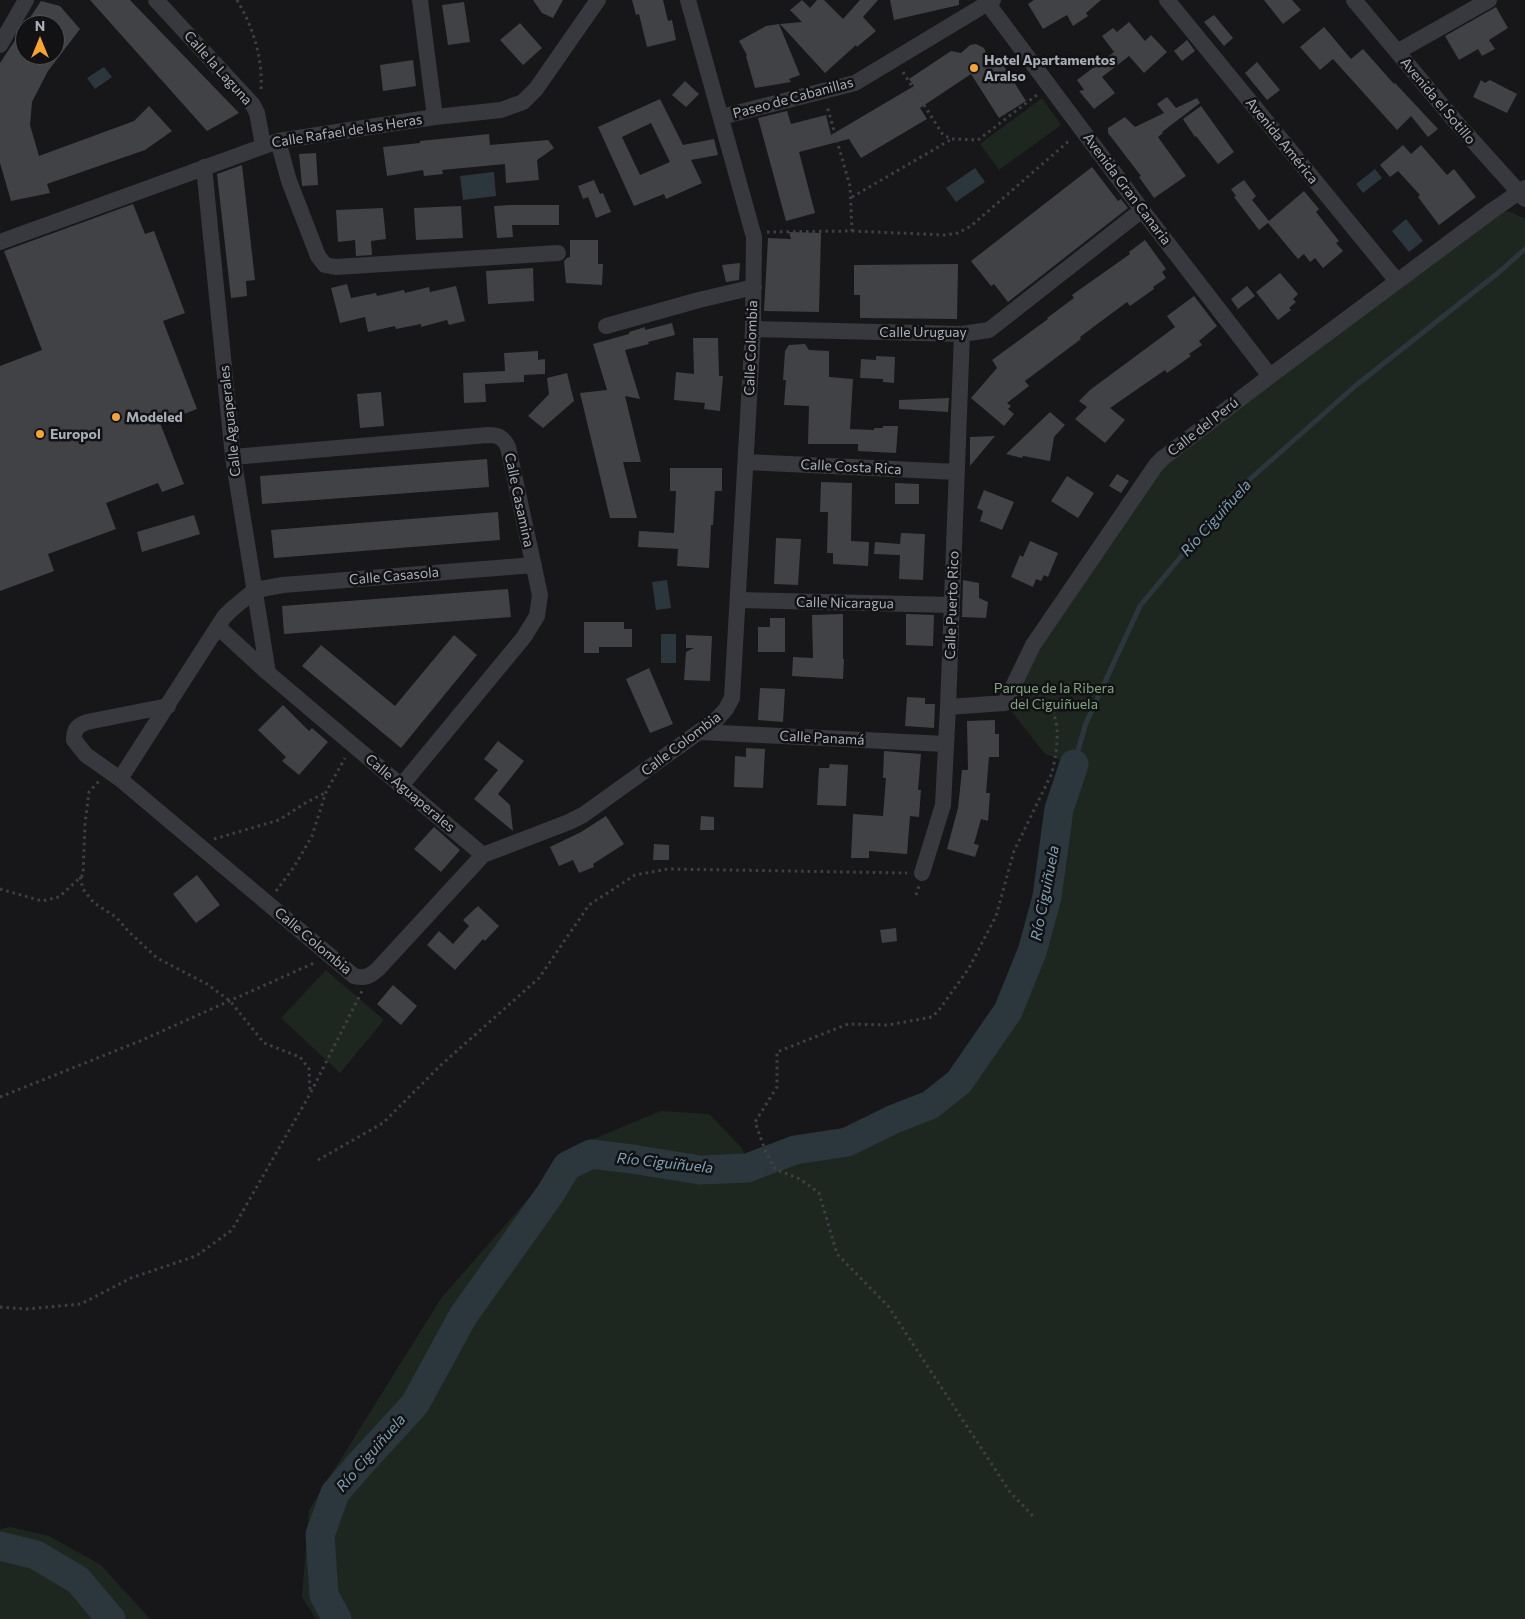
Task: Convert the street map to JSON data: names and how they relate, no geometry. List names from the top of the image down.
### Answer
{
  "streets": {
    "street": [
      "Calle la Laguna",
      "Paseo de Cabanillas",
      "Avenida el Sotillo",
      "Calle Rafael de las Heras",
      "Avenida América",
      "Avenida Gran Canaria",
      "Calle Uruguay",
      "Calle Colombia",
      "Calle Aguaperales",
      "Calle del Perú",
      "Calle Costa Rica",
      "Calle Casamina",
      "Calle Casasola",
      "Calle Nicaragua",
      "Calle Puerto Rico",
      "Calle Panamá"
    ]
  },
  "crossings": [
    ["Calle la Laguna", "Calle Rafael de las Heras"],
    ["Paseo de Cabanillas", "Avenida Gran Canaria"],
    ["Paseo de Cabanillas", "Calle Colombia"],
    ["Avenida el Sotillo", "Calle del Perú"],
    ["Calle Rafael de las Heras", "Calle Aguaperales"],
    ["Avenida América", "Calle del Perú"],
    ["Avenida Gran Canaria", "Calle Uruguay"],
    ["Avenida Gran Canaria", "Calle del Perú"],
    ["Calle Uruguay", "Calle Colombia"],
    ["Calle Uruguay", "Calle Puerto Rico"],
    ["Calle Colombia", "Calle Aguaperales"],
    ["Calle Colombia", "Calle Costa Rica"],
    ["Calle Colombia", "Calle Nicaragua"],
    ["Calle Colombia", "Calle Panamá"],
    ["Calle Aguaperales", "Calle Casamina"],
    ["Calle Aguaperales", "Calle Casasola"],
    ["Calle del Perú", "Calle Puerto Rico"],
    ["Calle Costa Rica", "Calle Puerto Rico"],
    ["Calle Casamina", "Calle Casasola"],
    ["Calle Nicaragua", "Calle Puerto Rico"],
    ["Calle Puerto Rico", "Calle Panamá"]
  ],
  "water": ["Río Ciguiñuela"],
  "parks": ["Parque de la Ribera del Ciguiñuela"],
  "places": ["Hotel Apartamentos Aralso", "Modeled", "Europol"],
  "north": "top"
}
